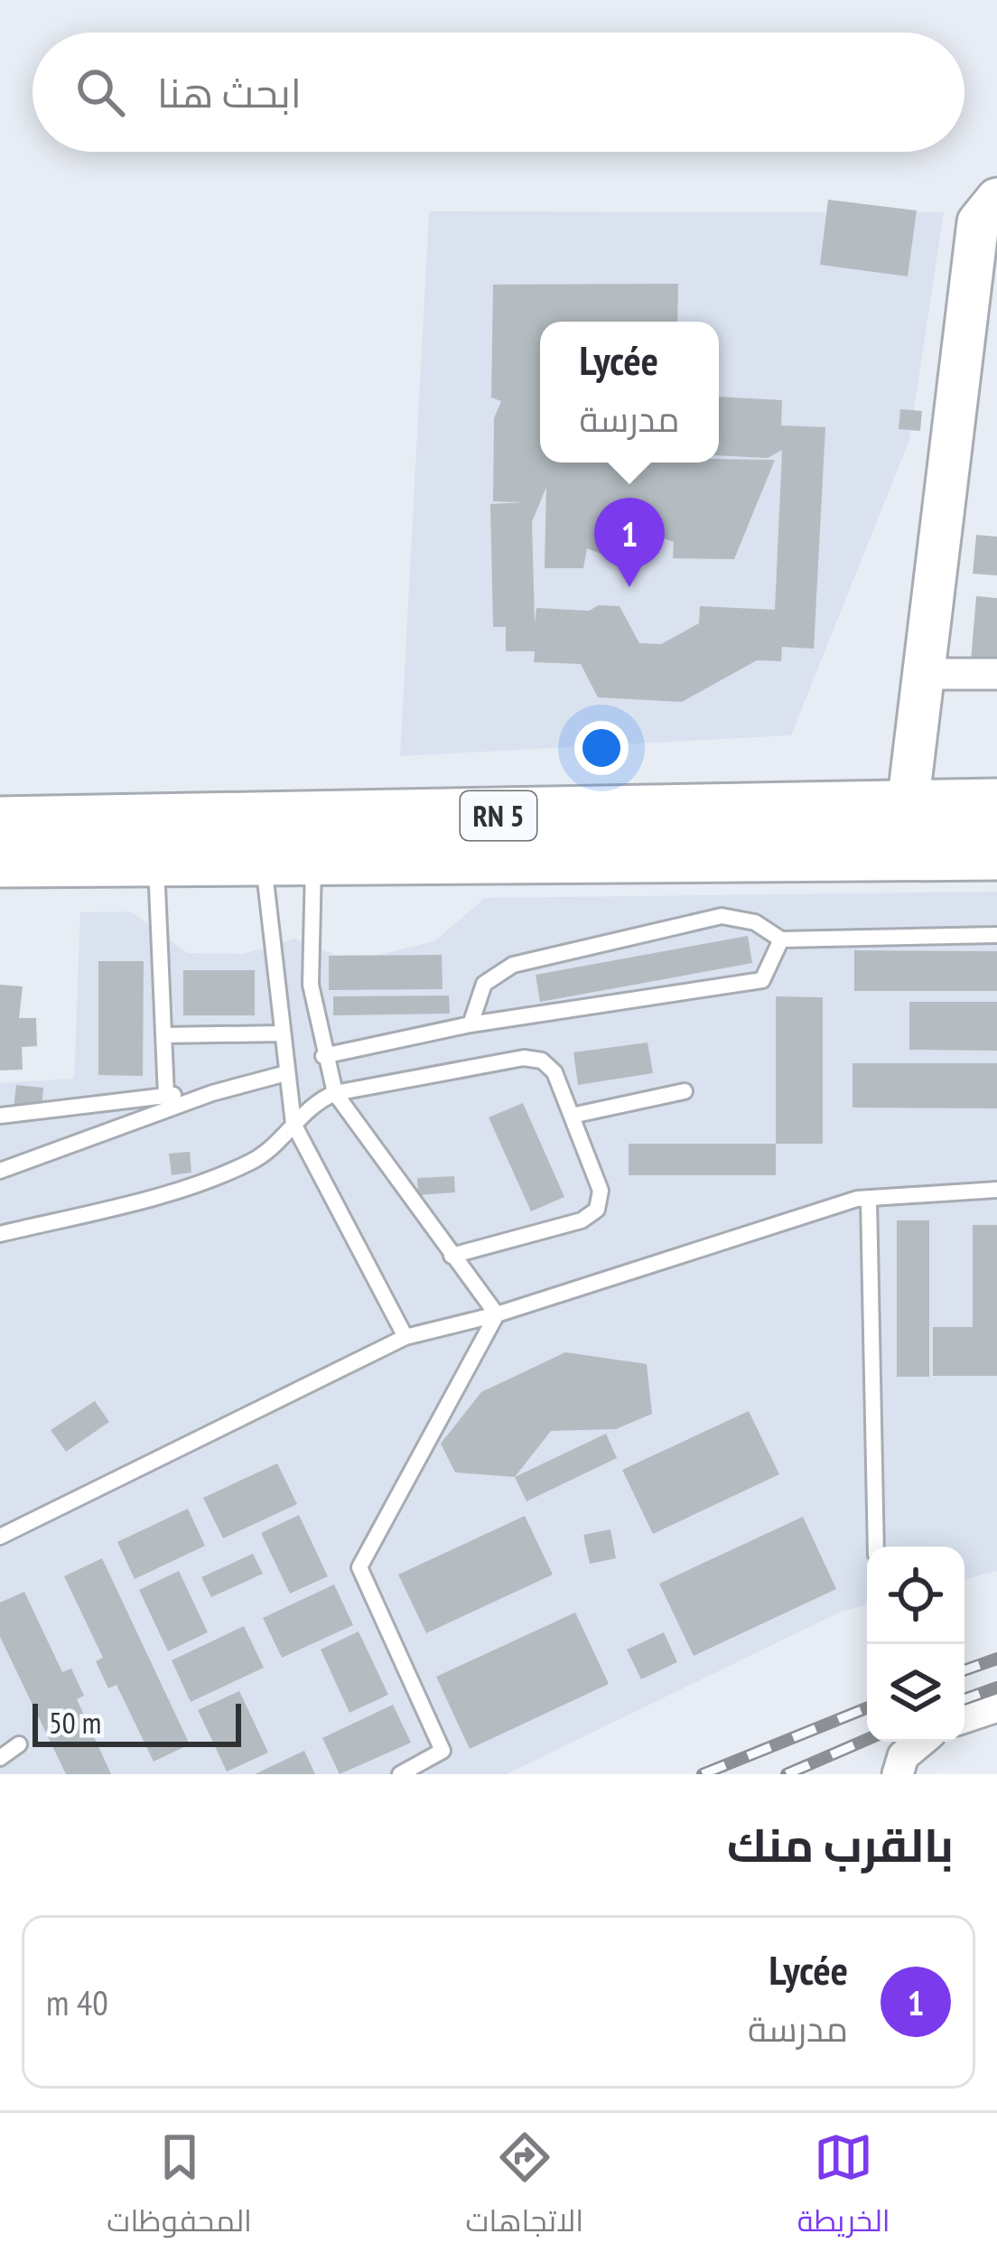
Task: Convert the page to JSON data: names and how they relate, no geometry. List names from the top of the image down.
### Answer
{
  "streets": {
    "highway": ["RN 5"]
  },
  "scale_bar": "50 m",
  "page": {
    "search": "ابحث هنا",
    "popup": ["Lycée", "مدرسة"],
    "pins": "1",
    "scale": "50 m",
    "heading": "بالقرب منك",
    "list": [
      {
        "mark": "1",
        "name": "Lycée",
        "note": "مدرسة",
        "value": "40 m"
      }
    ],
    "nav": ["الخريطة", "الاتجاهات", "المحفوظات"]
  }
}
